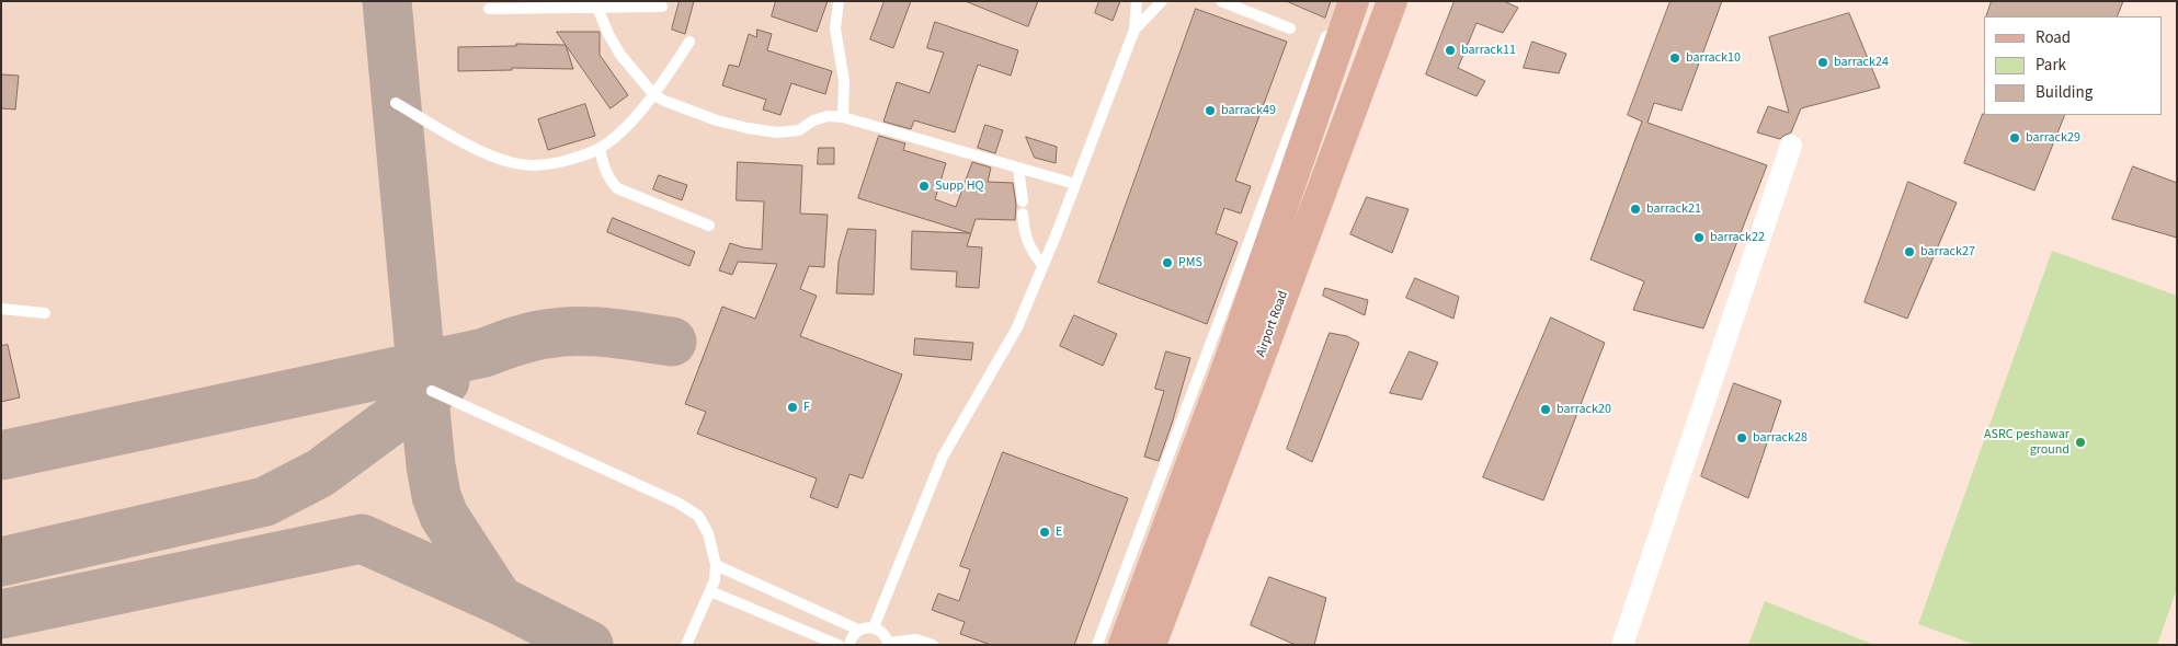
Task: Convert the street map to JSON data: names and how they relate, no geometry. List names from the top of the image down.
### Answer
{
  "streets": {
    "main road": ["Airport Road"]
  },
  "places": [
    "barrack11",
    "barrack10",
    "barrack24",
    "barrack49",
    "barrack29",
    "Supp HQ",
    "barrack21",
    "barrack22",
    "barrack27",
    "PMS",
    "F",
    "barrack20",
    "barrack28",
    "ASRC peshawar ground",
    "E"
  ],
  "legend": ["Road", "Park", "Building"]
}
